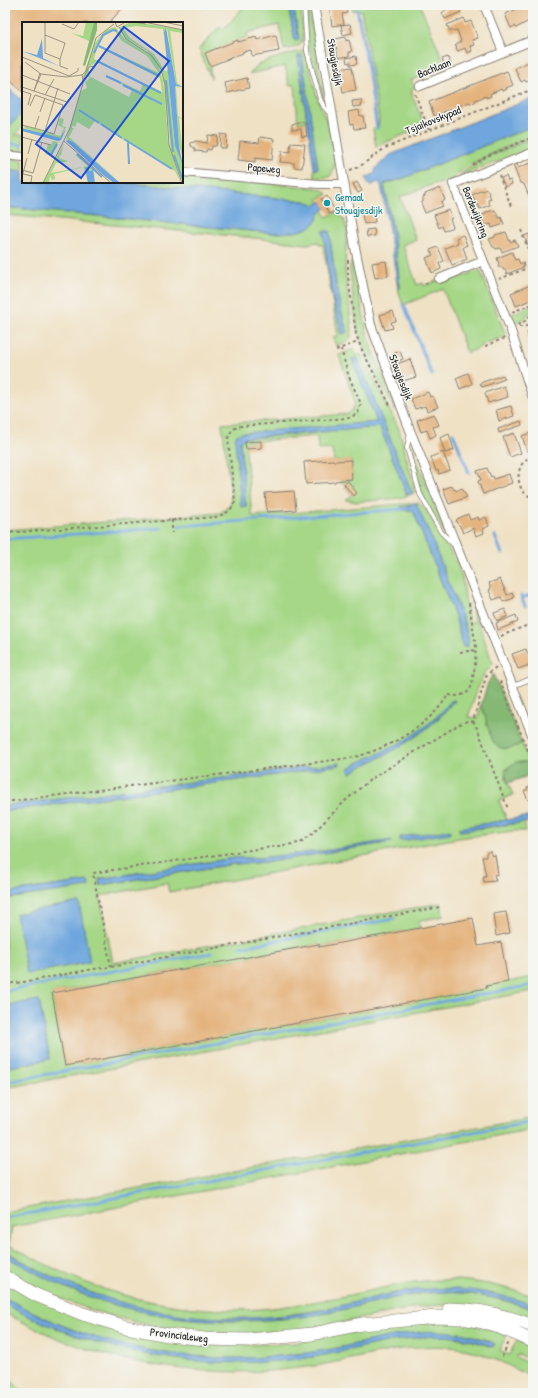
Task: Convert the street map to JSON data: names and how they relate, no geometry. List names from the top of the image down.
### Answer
{
  "streets": {
    "main road": ["Provincialeweg"],
    "street": [
      "Stougjesdijk",
      "Bachlaan",
      "Papeweg",
      "Bordewijkring"
    ],
    "path": ["Tsjaikovskypad"]
  },
  "crossings": [
    ["Stougjesdijk", "Tsjaikovskypad"],
    ["Stougjesdijk", "Papeweg"],
    ["Bachlaan", "Tsjaikovskypad"]
  ],
  "places": ["Gemaal Stougjesdijk"]
}
